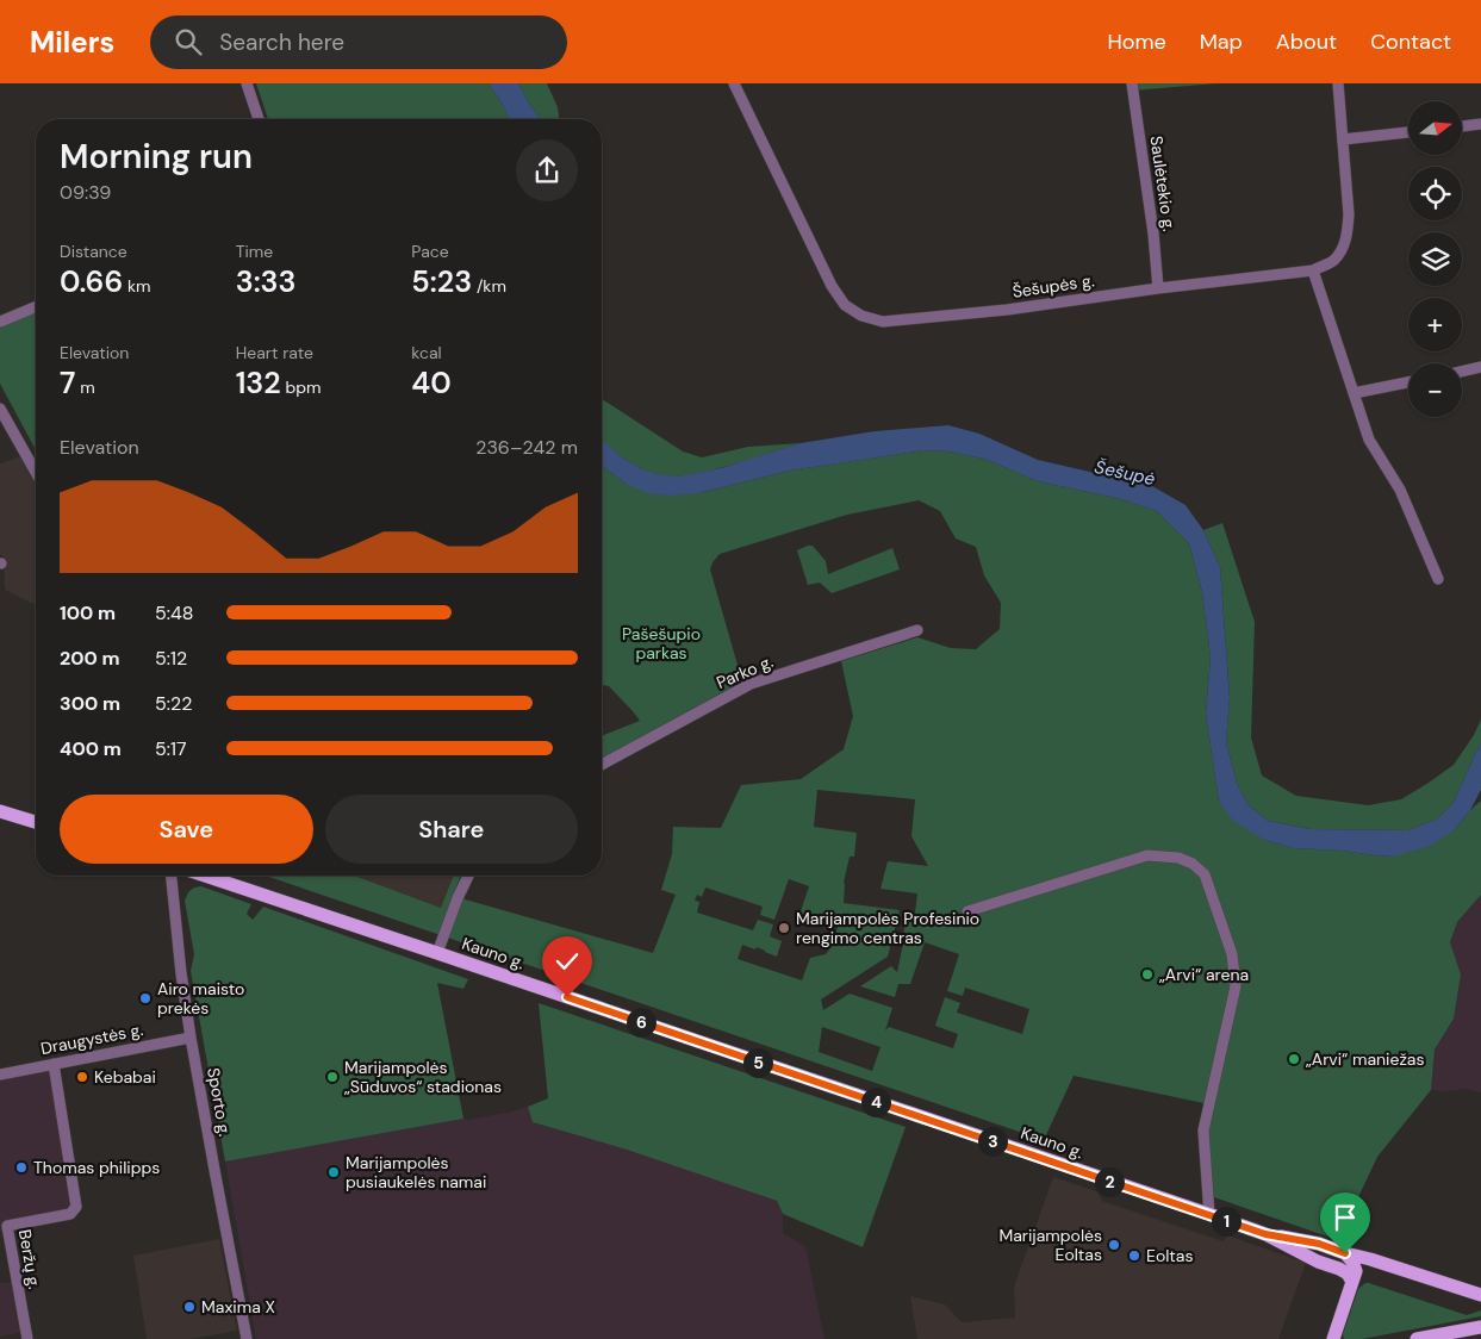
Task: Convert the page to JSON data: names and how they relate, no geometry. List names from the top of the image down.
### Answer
{
  "streets": {
    "main road": ["Kauno g."],
    "street": [
      "Saulėtekio g.",
      "Šešupės g.",
      "Parko g.",
      "Draugystės g.",
      "Sporto g.",
      "Beržų g."
    ]
  },
  "crossings": [
    ["Saulėtekio g.", "Šešupės g."],
    ["Draugystės g.", "Sporto g."],
    ["Draugystės g.", "Beržų g."]
  ],
  "water": ["Šešupė"],
  "parks": ["Pašešupio parkas"],
  "places": [
    "Marijampolės Profesinio rengimo centras",
    "„Arvi“ arena",
    "Airo maisto prekės",
    "„Arvi“ maniežas",
    "Kebabai",
    "Marijampolės „Sūduvos“ stadionas",
    "Thomas philipps",
    "Marijampolės pusiaukelės namai",
    "Marijampolės Eoltas",
    "Eoltas",
    "Maxima X"
  ],
  "north": "right",
  "page": {
    "header": "Milers",
    "search": "Search here",
    "nav": [
      "Home",
      "Map",
      "About",
      "Contact"
    ],
    "map_buttons": ["+", "−"],
    "heading": ["Morning run", "09:39"],
    "stats": [
      ["Distance", "0.66 km"],
      ["Time", "3:33"],
      ["Pace", "5:23 /km"],
      ["Elevation", "7 m"],
      ["Heart rate", "132 bpm"],
      ["kcal", "40"]
    ],
    "chart": ["Elevation", "236–242 m"],
    "list": [
      {
        "name": "100 m",
        "note": "5:48"
      },
      {
        "name": "200 m",
        "note": "5:12"
      },
      {
        "name": "300 m",
        "note": "5:22"
      },
      {
        "name": "400 m",
        "note": "5:17"
      }
    ],
    "buttons": ["Save", "Share"],
    "pins": [
      "6",
      "5",
      "4",
      "3",
      "2",
      "1"
    ]
  }
}
